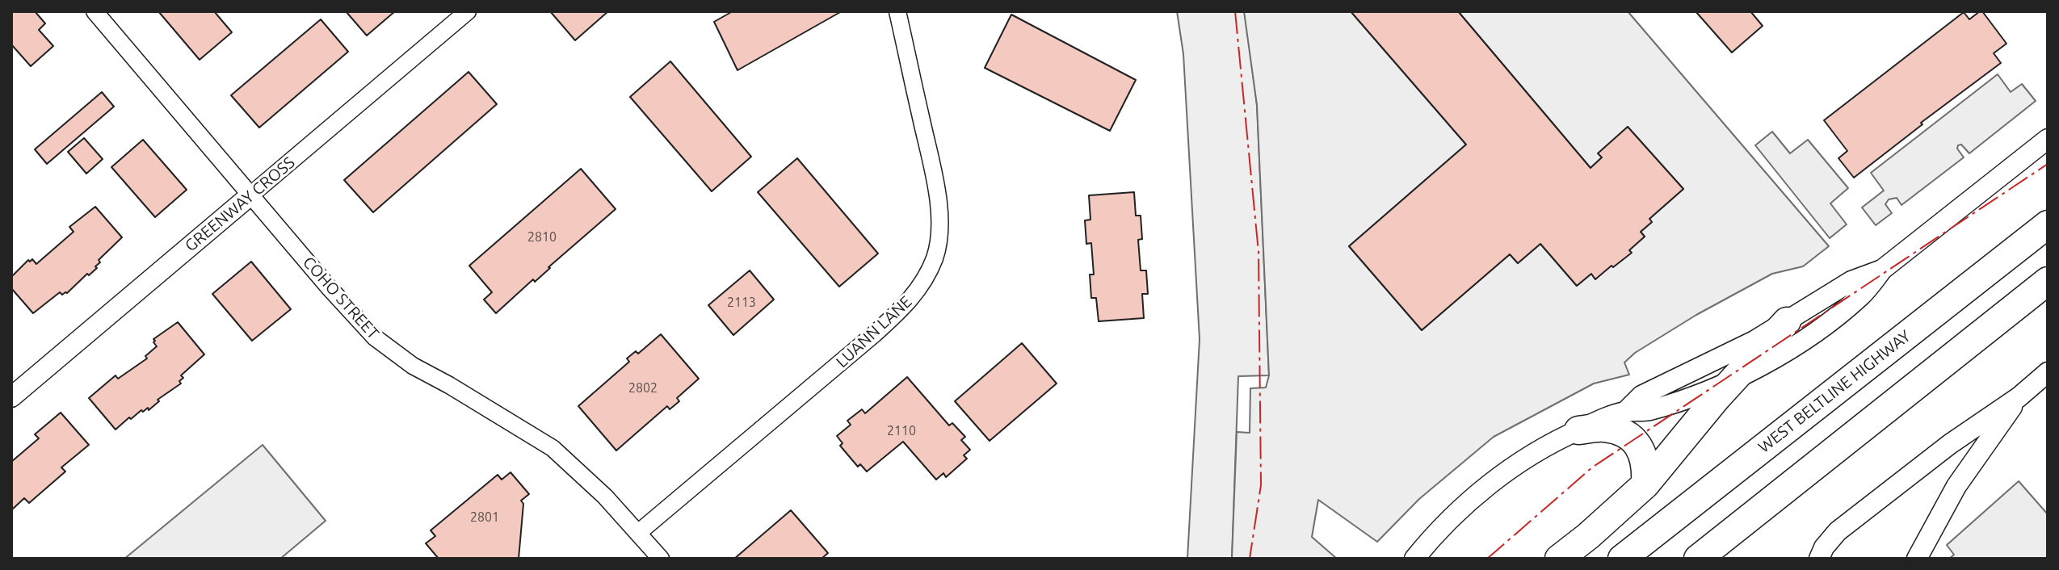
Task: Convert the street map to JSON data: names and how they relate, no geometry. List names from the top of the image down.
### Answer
{
  "streets": {
    "highway": ["WEST BELTLINE HIGHWAY"],
    "street": ["GREENWAY CROSS", "COHO STREET", "LUANN LANE"]
  },
  "crossings": [
    ["GREENWAY CROSS", "COHO STREET"],
    ["COHO STREET", "LUANN LANE"]
  ],
  "house_numbers": [
    "2810",
    "2113",
    "2802",
    "2110",
    "2801"
  ]
}
